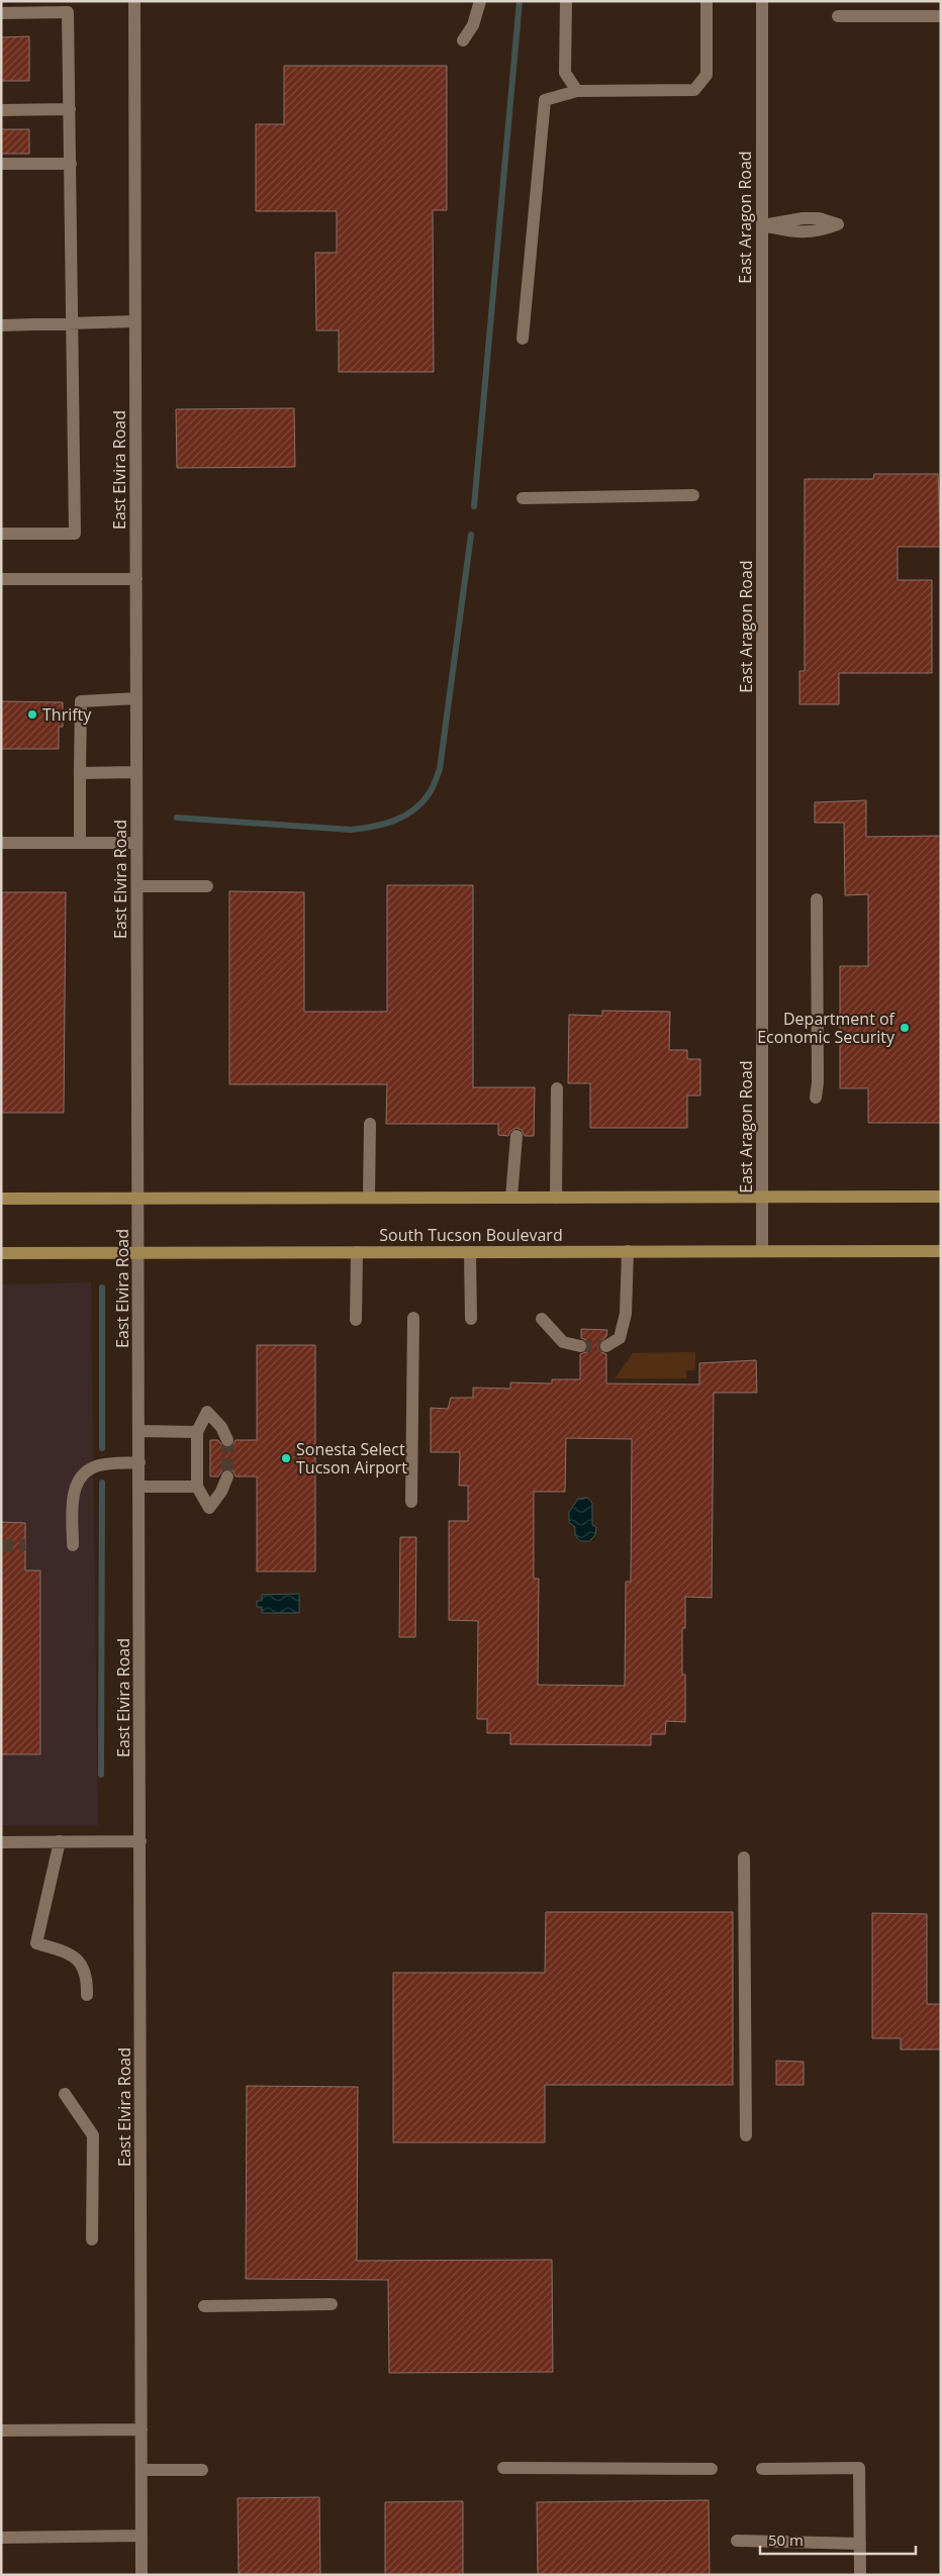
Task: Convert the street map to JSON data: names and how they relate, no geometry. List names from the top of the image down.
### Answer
{
  "streets": {
    "main road": ["South Tucson Boulevard"],
    "street": ["East Aragon Road", "East Elvira Road"]
  },
  "crossings": [
    ["East Aragon Road", "South Tucson Boulevard"],
    ["East Elvira Road", "South Tucson Boulevard"]
  ],
  "places": ["Thrifty", "Department of Economic Security", "Sonesta Select Tucson Airport"],
  "scale_bar": "50 m"
}
